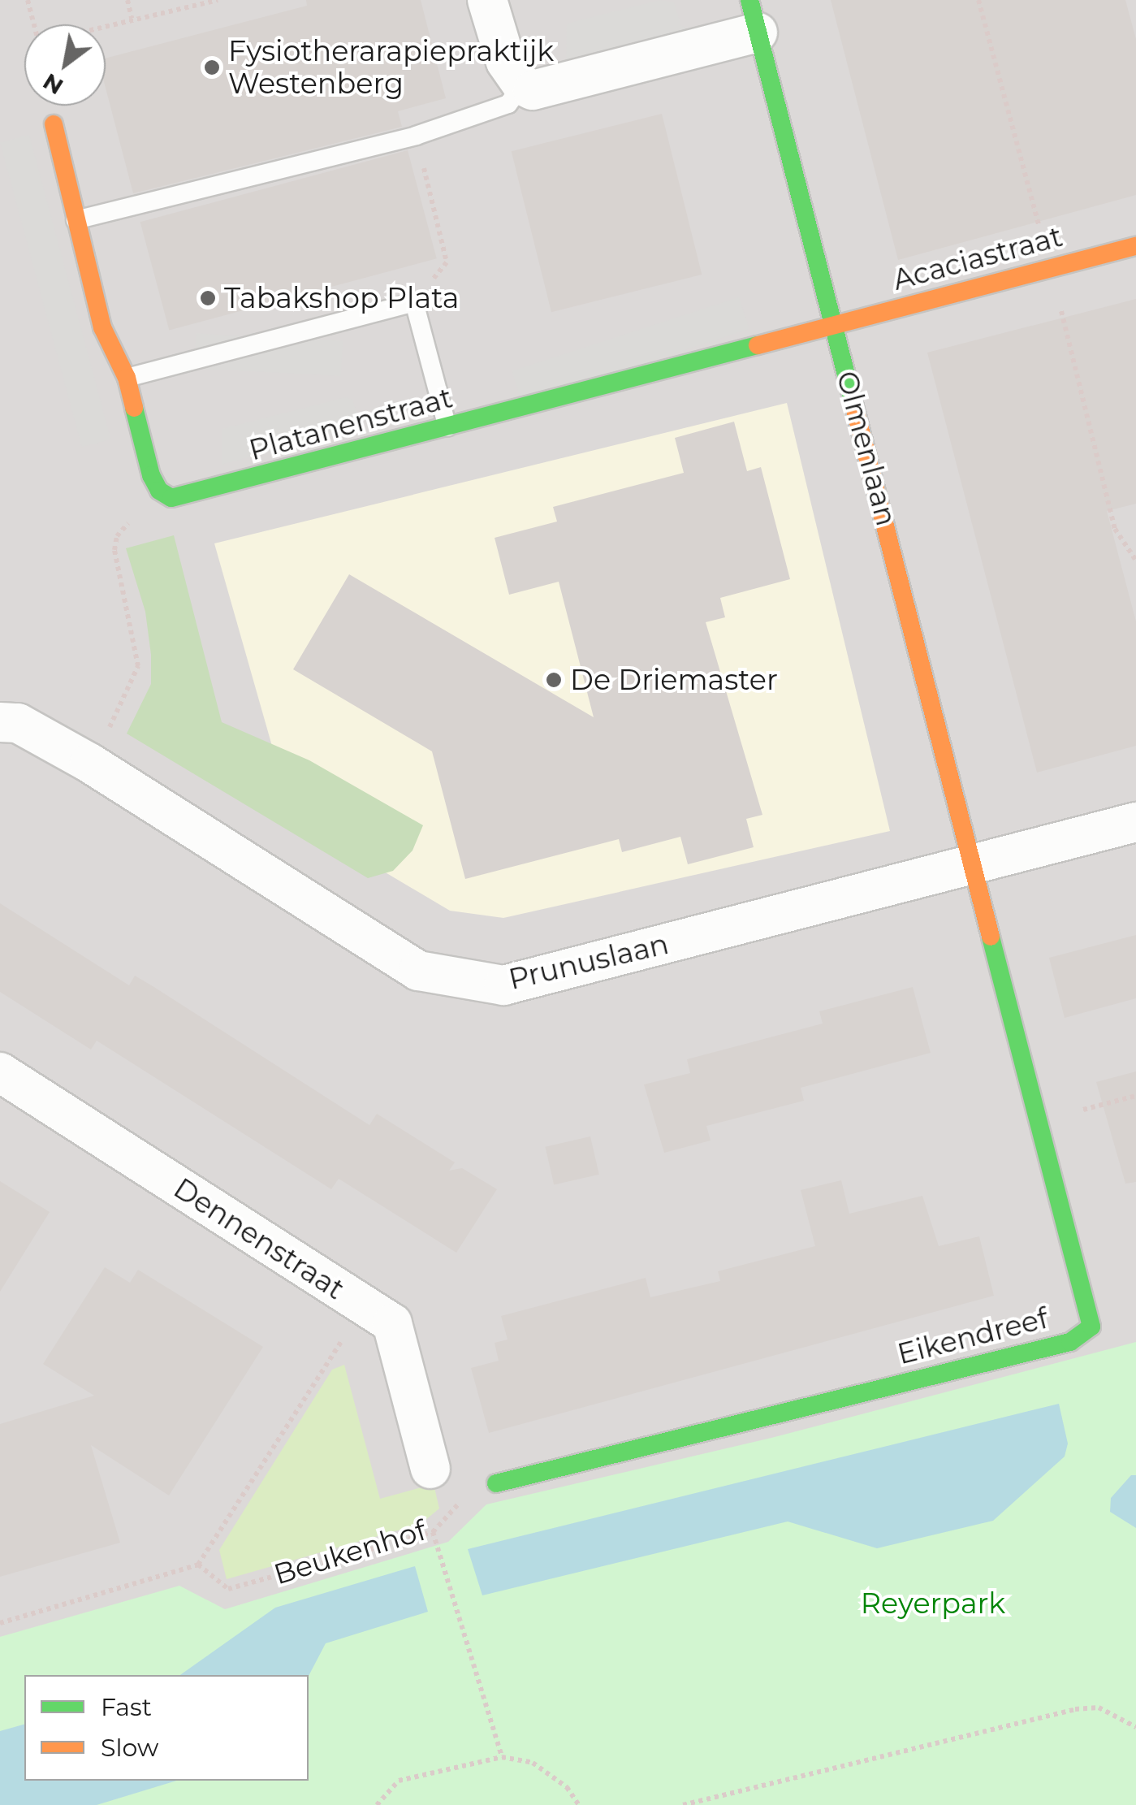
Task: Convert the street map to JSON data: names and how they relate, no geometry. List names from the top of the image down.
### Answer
{
  "streets": {
    "street": [
      "Acaciastraat",
      "Platanenstraat",
      "Olmenlaan",
      "Prunuslaan",
      "Dennenstraat",
      "Eikendreef"
    ],
    "path": ["Beukenhof"]
  },
  "crossings": [
    ["Acaciastraat", "Platanenstraat"],
    ["Acaciastraat", "Olmenlaan"],
    ["Platanenstraat", "Olmenlaan"],
    ["Olmenlaan", "Prunuslaan"],
    ["Olmenlaan", "Eikendreef"],
    ["Prunuslaan", "Eikendreef"],
    ["Eikendreef", "Beukenhof"]
  ],
  "parks": ["Reyerpark"],
  "places": ["Fysiotherarapiepraktijk Westenberg", "Tabakshop Plata", "De Driemaster"],
  "legend": ["Fast", "Slow"],
  "north": "bottom left"
}
